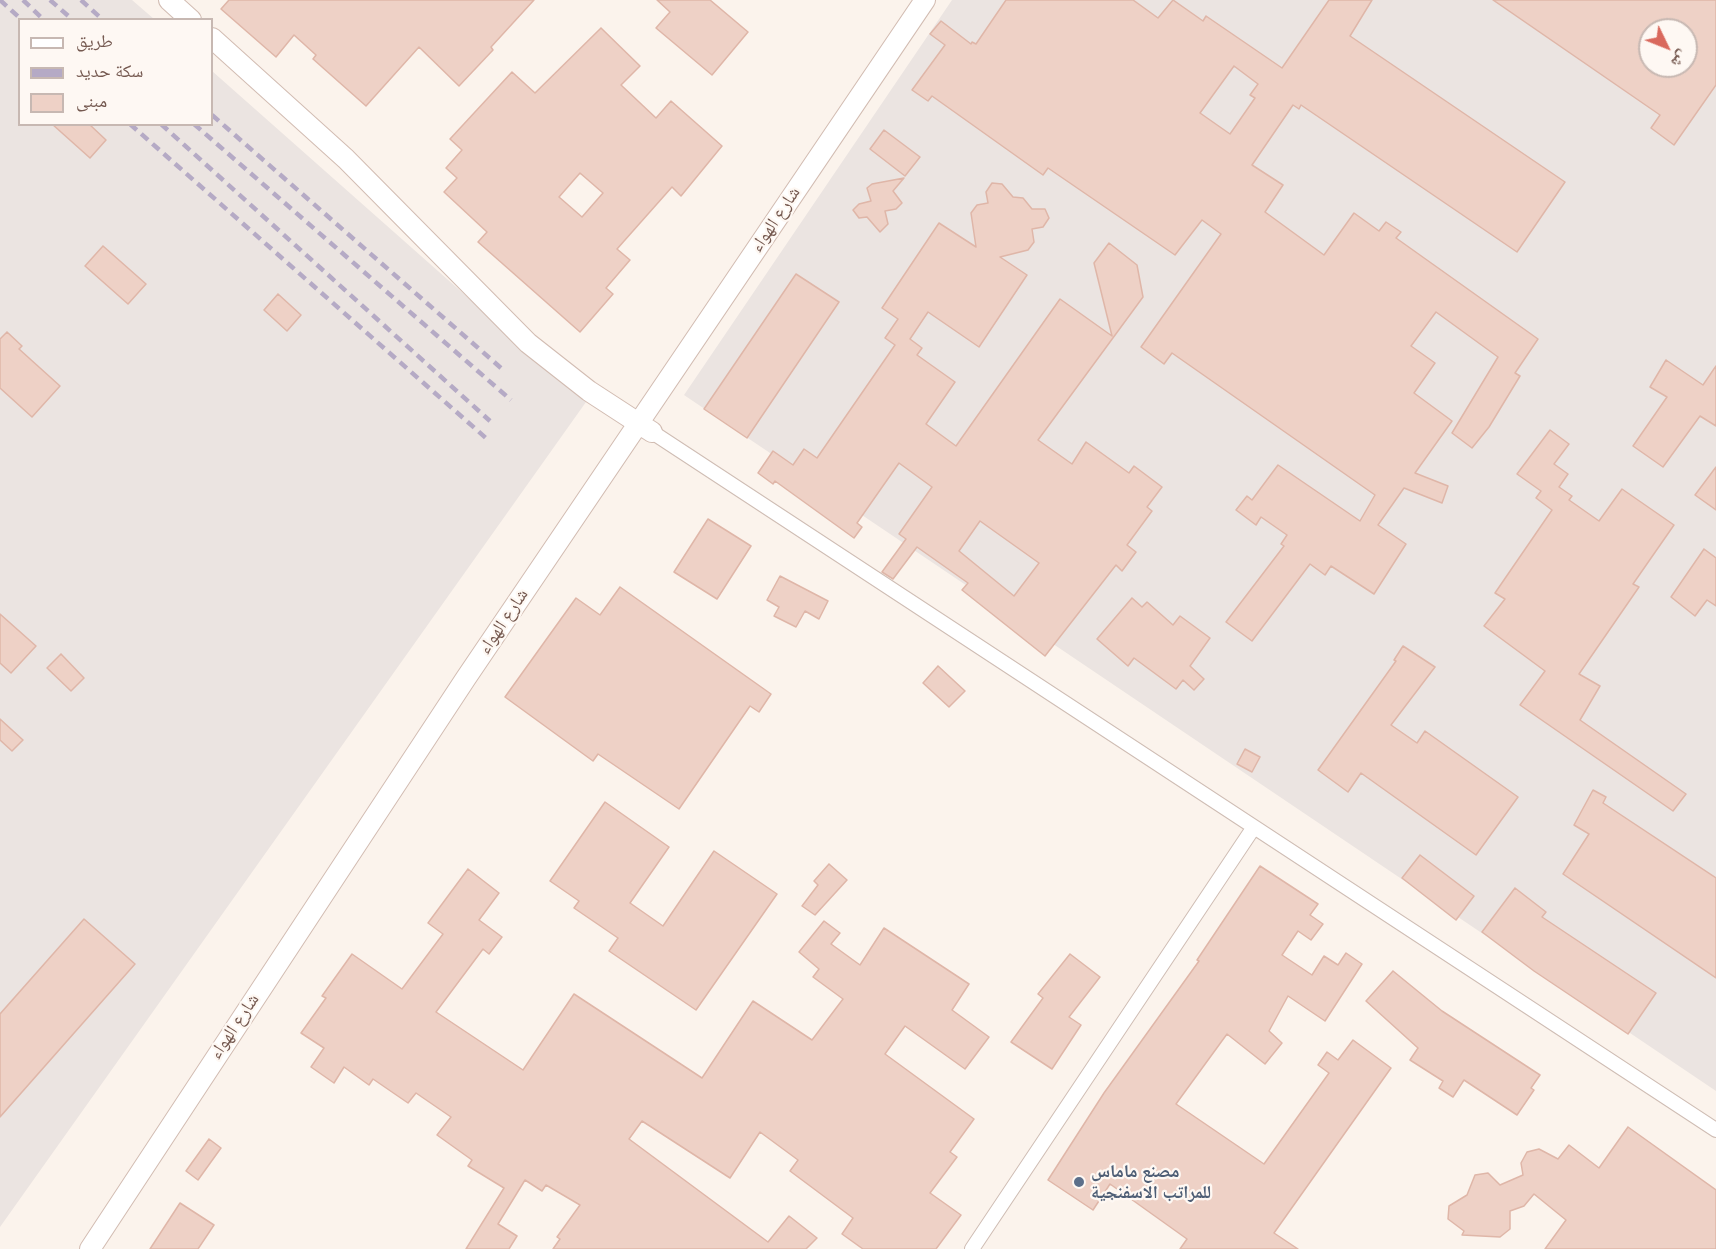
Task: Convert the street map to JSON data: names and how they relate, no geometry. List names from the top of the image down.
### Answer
{
  "streets": {
    "street": ["شارع الهواء"]
  },
  "places": ["مصنع ماماس للمراتب الاسفنجية"],
  "legend": ["طريق", "سكة حديد", "مبنى"],
  "north": "bottom right"
}
